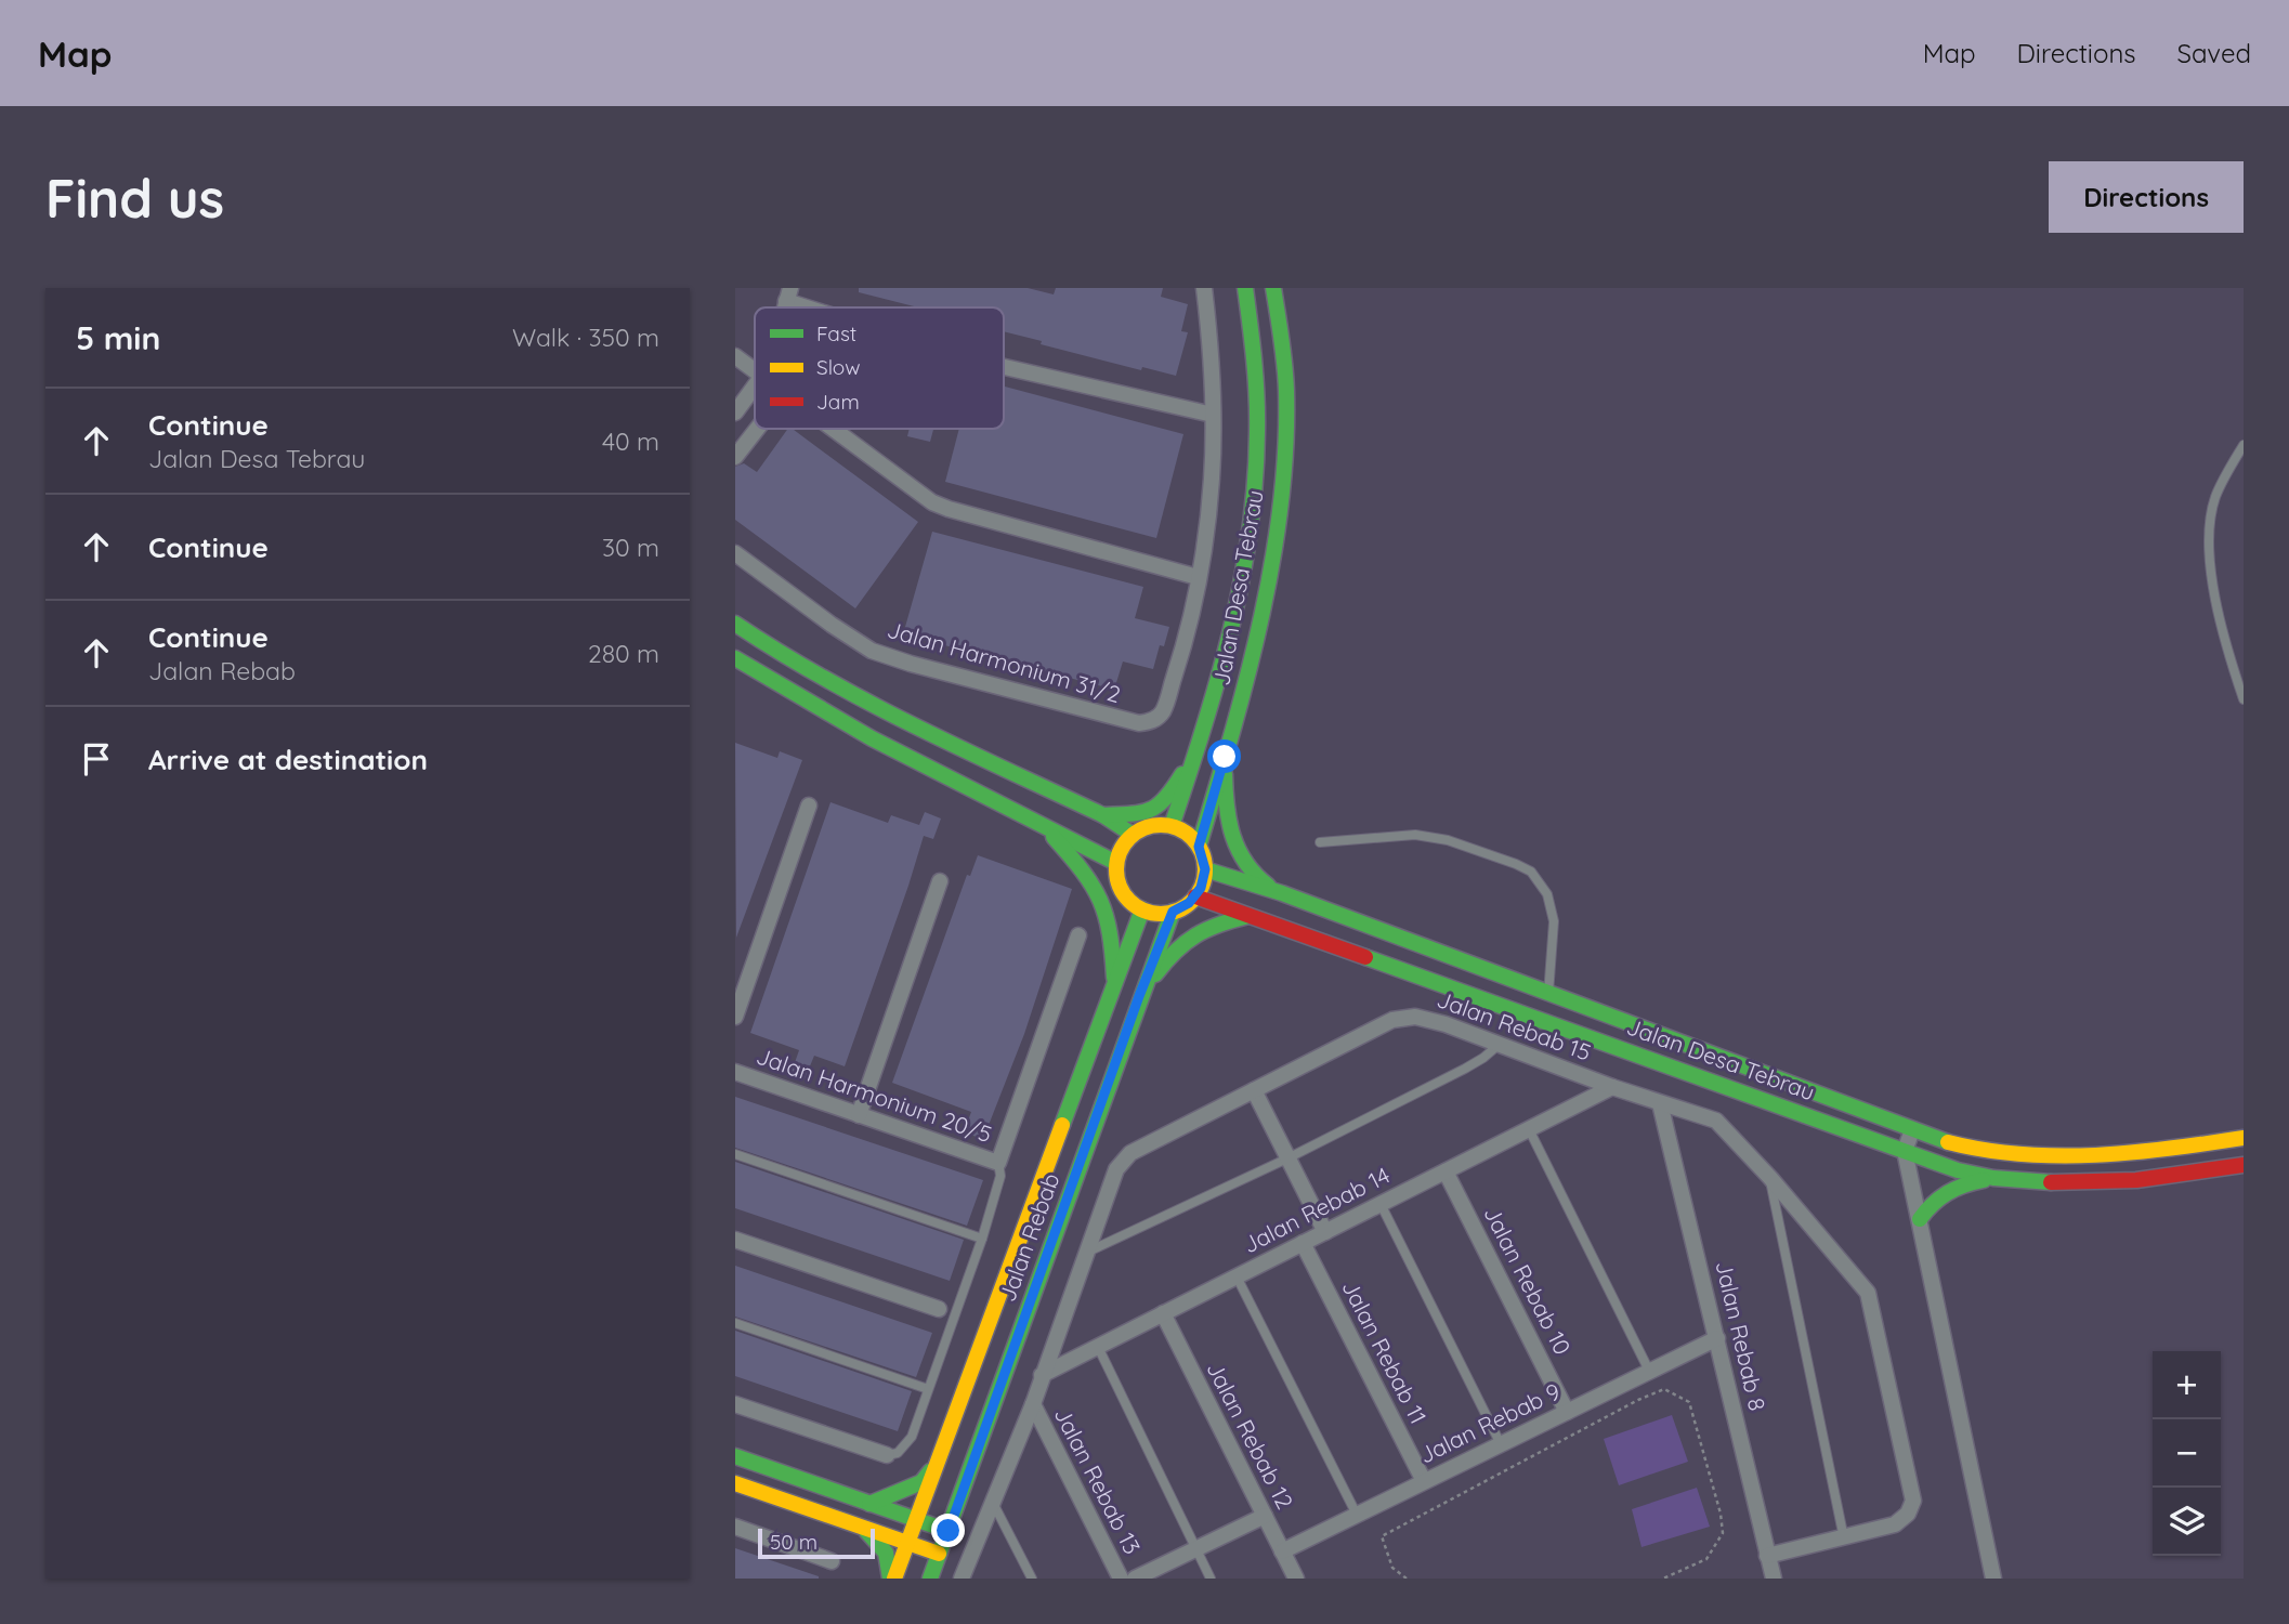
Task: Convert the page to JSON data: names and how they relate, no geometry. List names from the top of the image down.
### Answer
{
  "streets": {
    "main road": ["Jalan Desa Tebrau", "Jalan Rebab"],
    "street": [
      "Jalan Harmonium 31/2",
      "Jalan Rebab 15",
      "Jalan Harmonium 20/5",
      "Jalan Rebab 14",
      "Jalan Rebab 10",
      "Jalan Rebab 8",
      "Jalan Rebab 11",
      "Jalan Rebab 9",
      "Jalan Rebab 12",
      "Jalan Rebab 13"
    ]
  },
  "crossings": [
    ["Jalan Desa Tebrau", "Jalan Rebab"],
    ["Jalan Rebab 15", "Jalan Rebab 14"],
    ["Jalan Rebab 15", "Jalan Rebab 8"],
    ["Jalan Rebab 15", "Jalan Rebab 13"],
    ["Jalan Rebab 14", "Jalan Rebab 10"],
    ["Jalan Rebab 14", "Jalan Rebab 11"],
    ["Jalan Rebab 14", "Jalan Rebab 12"],
    ["Jalan Rebab 10", "Jalan Rebab 9"],
    ["Jalan Rebab 8", "Jalan Rebab 9"],
    ["Jalan Rebab 11", "Jalan Rebab 9"],
    ["Jalan Rebab 9", "Jalan Rebab 12"]
  ],
  "legend": ["Fast", "Slow", "Jam"],
  "scale_bar": "50 m",
  "page": {
    "header": "Map",
    "nav": ["Map", "Directions", "Saved"],
    "buttons": "Directions",
    "title": "Find us",
    "heading": ["5 min", "Walk · 350 m"],
    "list": [
      ["Continue", "Jalan Desa Tebrau", "40 m"],
      ["Continue", "30 m"],
      ["Continue", "Jalan Rebab", "280 m"],
      "Arrive at destination"
    ],
    "map_buttons": ["+", "−"],
    "scale": "50 m"
  }
}
